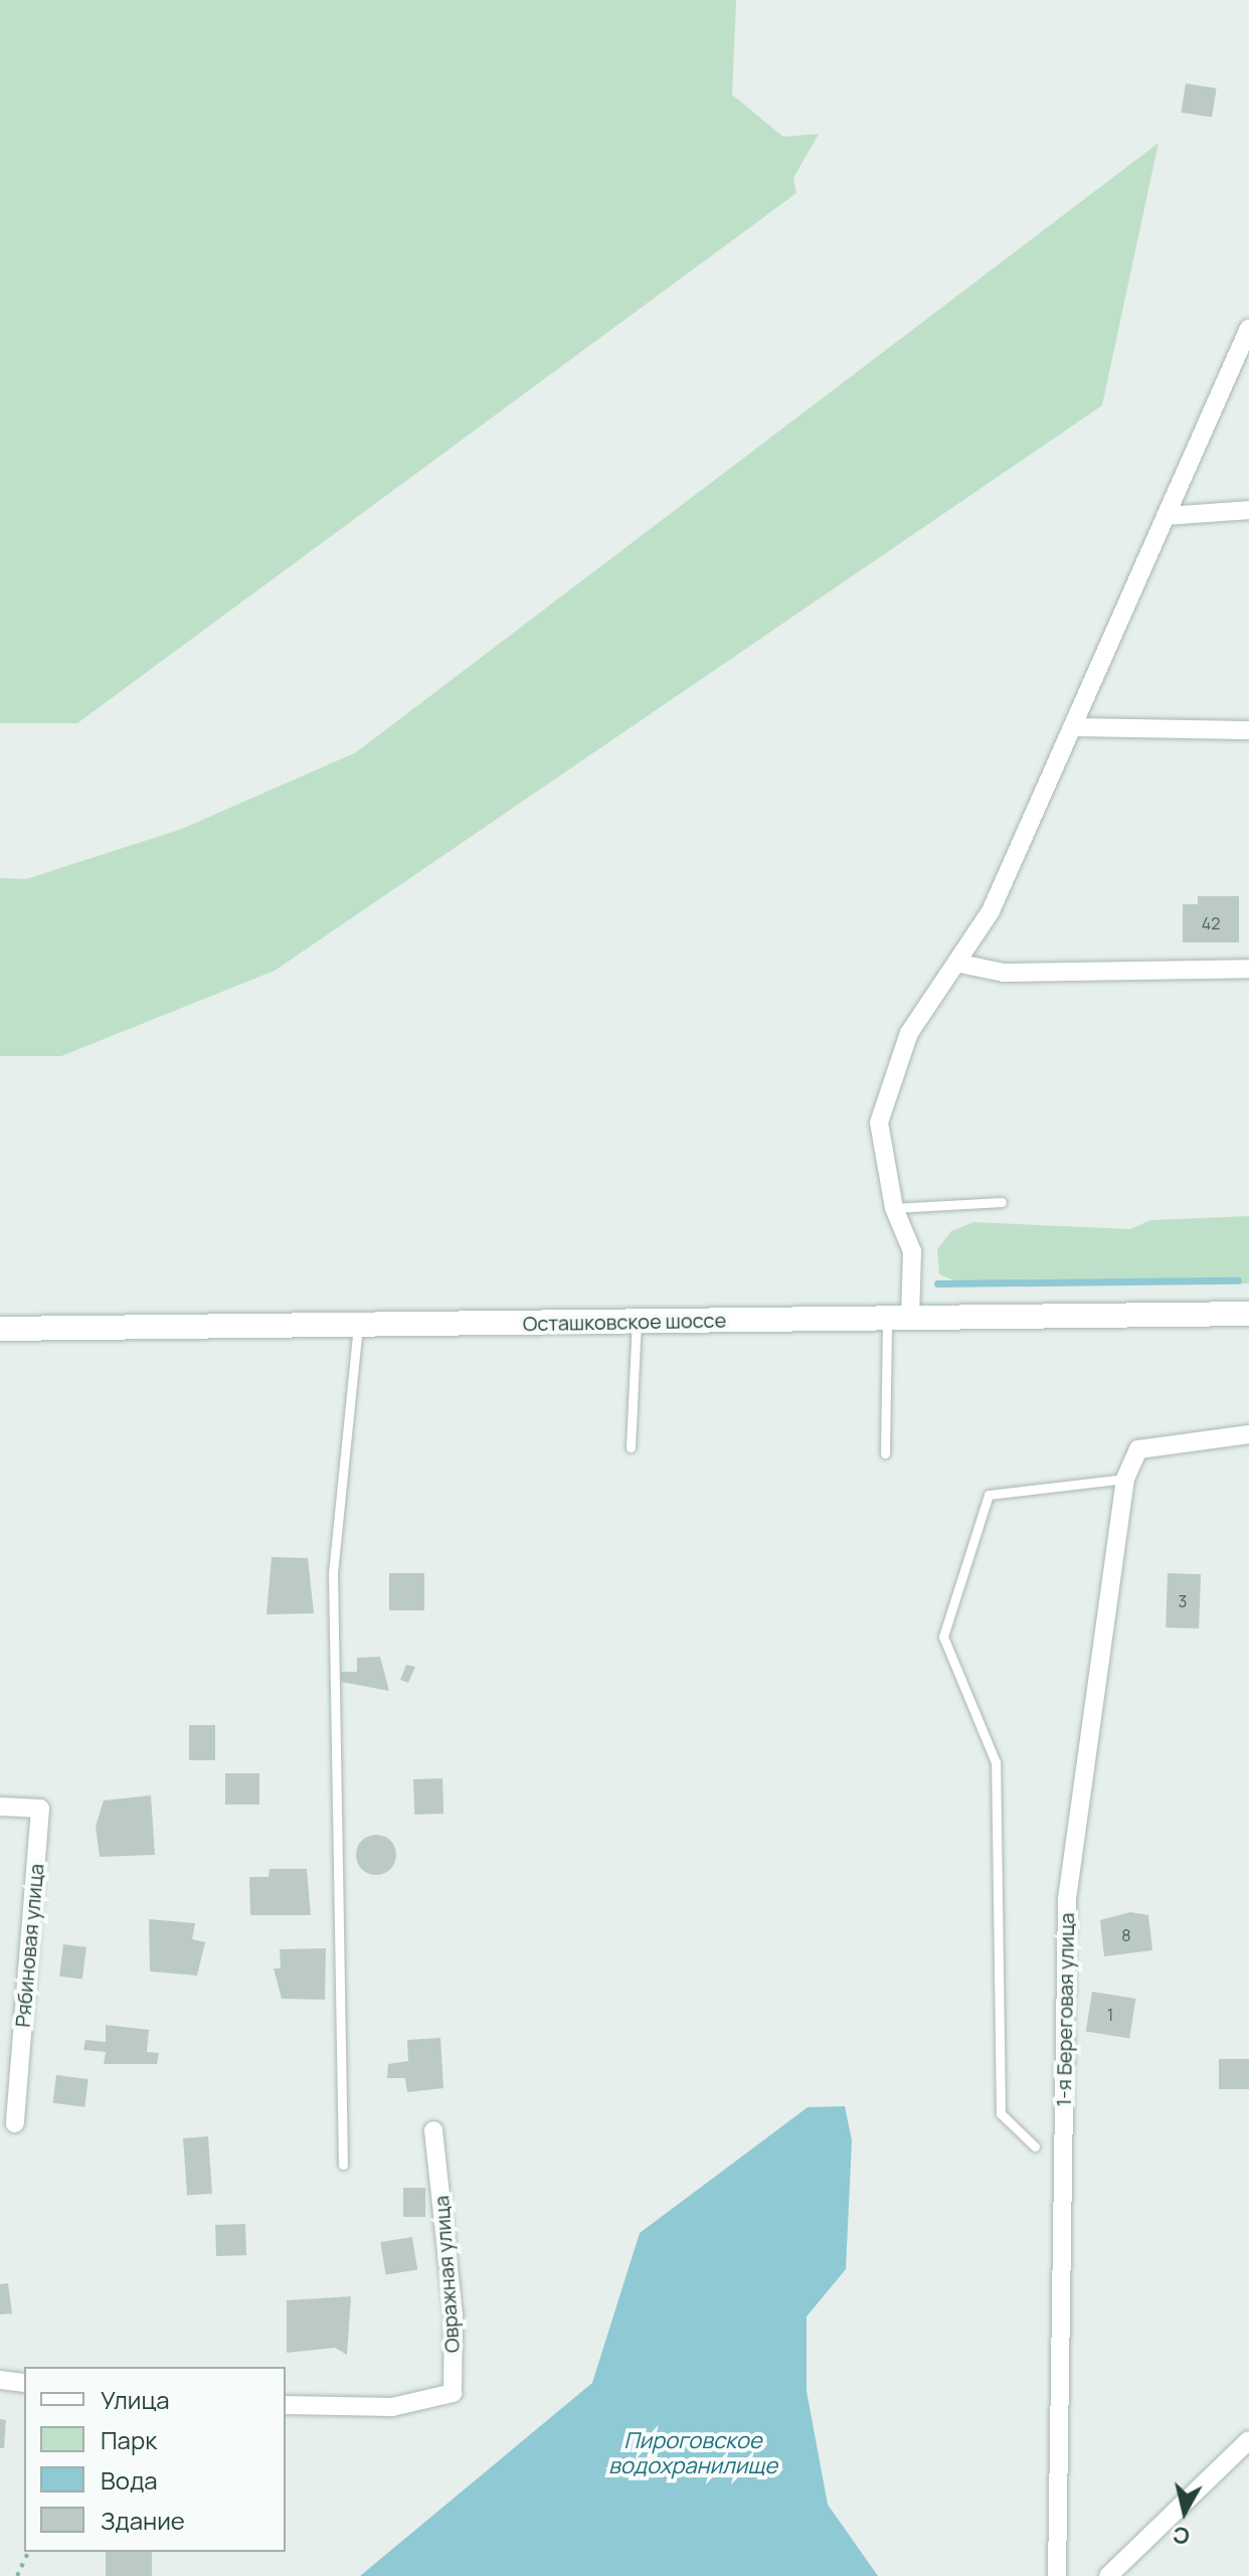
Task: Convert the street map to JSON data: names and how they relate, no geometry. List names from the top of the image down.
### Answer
{
  "streets": {
    "main road": ["Осташковское шоссе"],
    "street": ["Рябиновая улица", "1-я Береговая улица", "Овражная улица"]
  },
  "water": ["Пироговское водохранилище"],
  "house_numbers": [
    "42",
    "3",
    "8",
    "1"
  ],
  "legend": [
    "Улица",
    "Парк",
    "Вода",
    "Здание"
  ],
  "north": "bottom"
}
